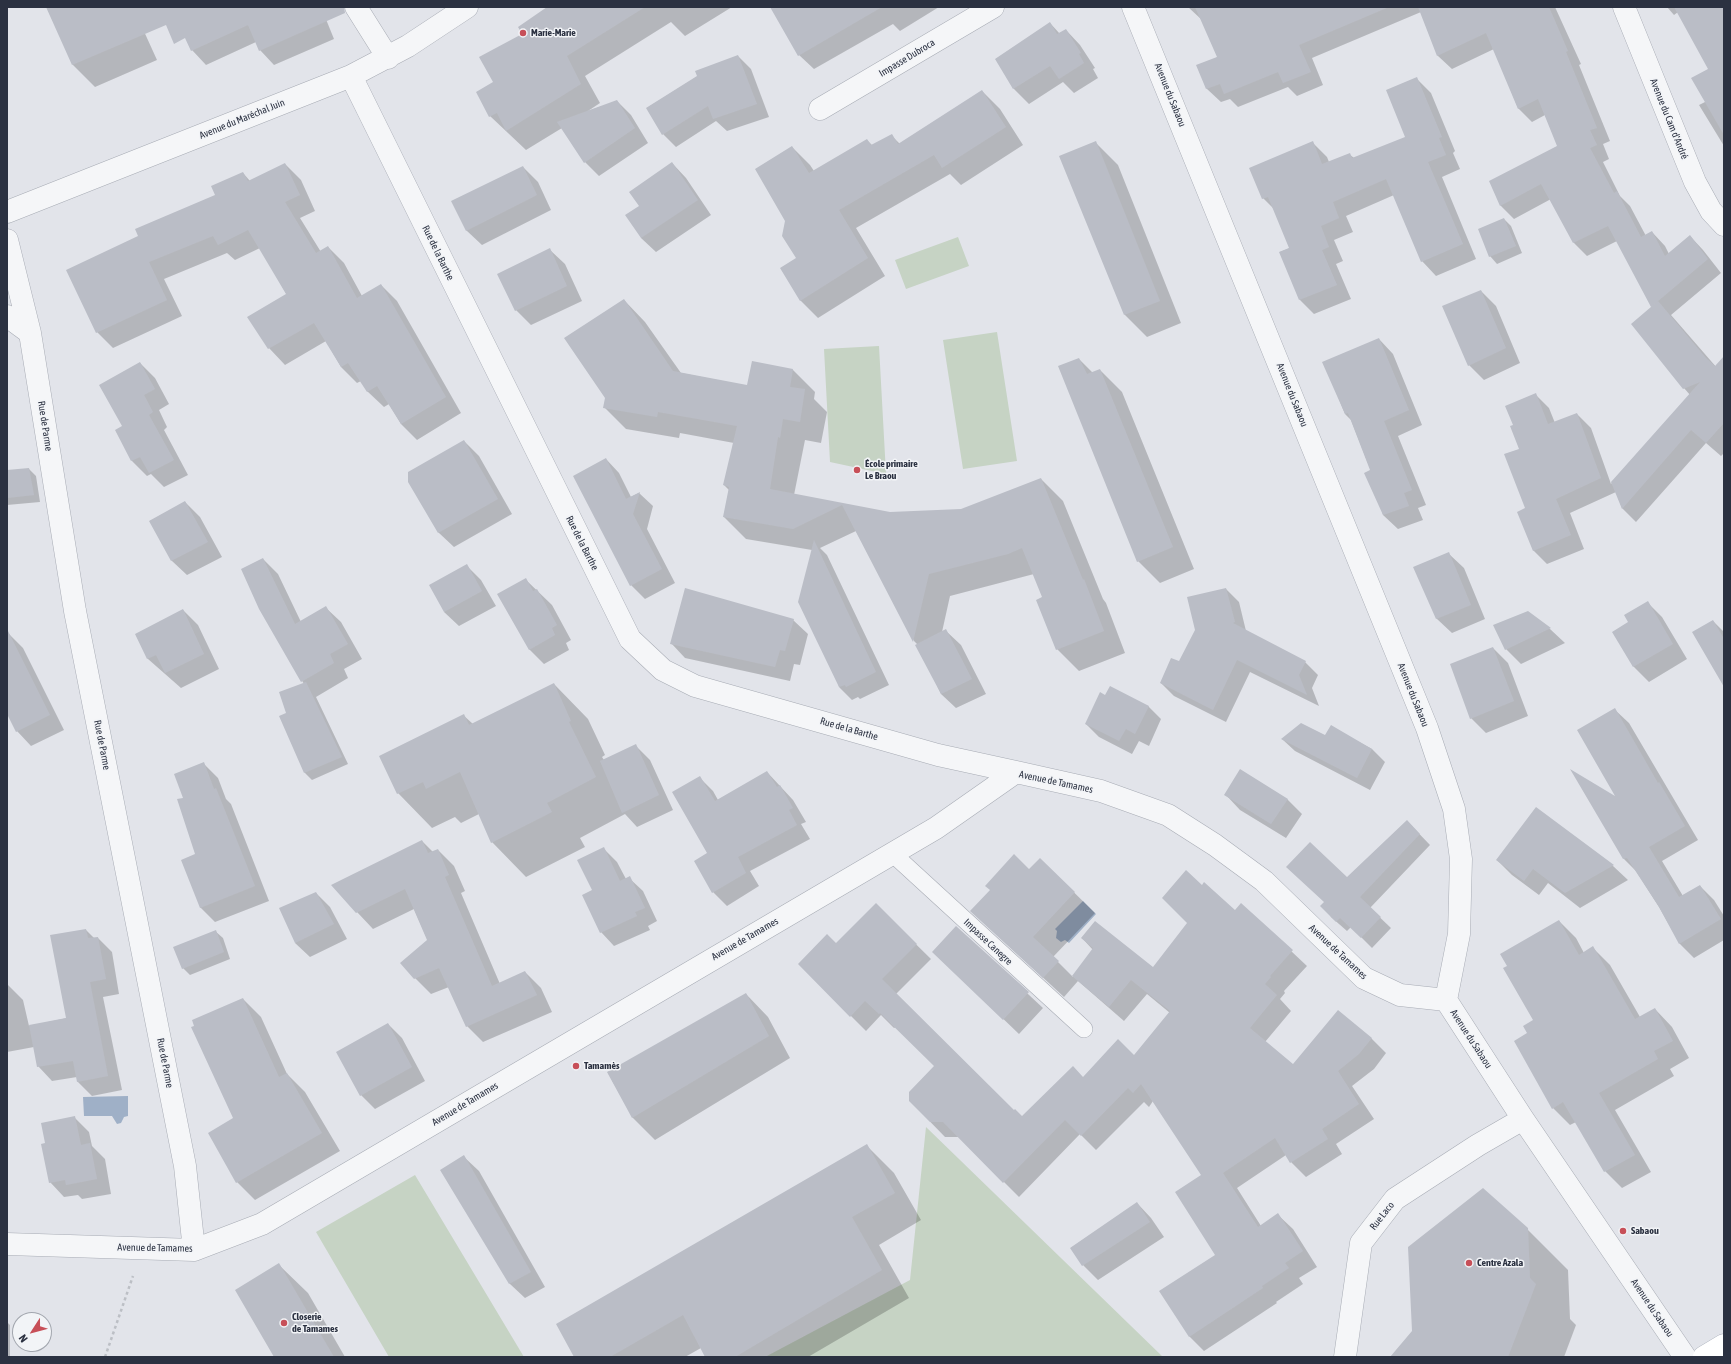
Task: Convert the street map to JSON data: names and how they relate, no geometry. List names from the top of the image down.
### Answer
{
  "streets": {
    "street": [
      "Impasse Dubroca",
      "Avenue du Sabaou",
      "Avenue du Maréchal Juin",
      "Avenue du Cam d'André",
      "Rue de la Barthe",
      "Rue de Parme",
      "Avenue de Tamames",
      "Rue Laco"
    ],
    "lane": ["Impasse Canegre"]
  },
  "crossings": [
    ["Avenue du Sabaou", "Avenue de Tamames"],
    ["Avenue du Sabaou", "Rue Laco"],
    ["Avenue du Maréchal Juin", "Rue de la Barthe"],
    ["Rue de la Barthe", "Avenue de Tamames"],
    ["Rue de Parme", "Avenue de Tamames"],
    ["Avenue de Tamames", "Impasse Canegre"]
  ],
  "places": [
    "Marie-Marie",
    "École primaire Le Braou",
    "Tamamès",
    "Sabaou",
    "Centre Azala",
    "Closerie de Tamames"
  ],
  "north": "bottom left"
}
